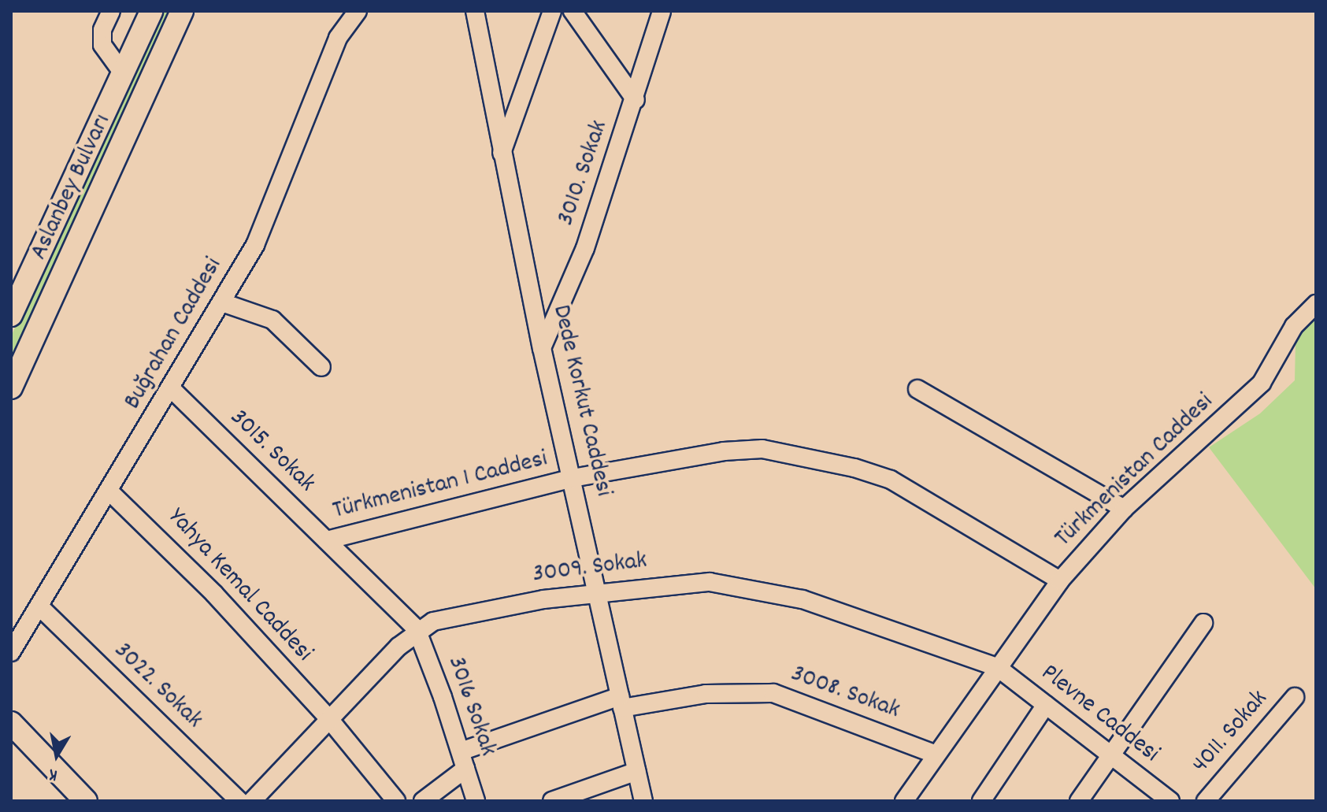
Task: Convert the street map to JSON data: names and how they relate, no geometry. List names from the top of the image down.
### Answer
{
  "streets": {
    "main road": ["Aslanbey Bulvarı"],
    "street": [
      "3010. Sokak",
      "Buğrahan Caddesi",
      "Dede Korkut Caddesi",
      "3015. Sokak",
      "Türkmenistan Caddesi",
      "Türkmenistan 1 Caddesi",
      "3009. Sokak",
      "Yahya Kemal Caddesi",
      "3022. Sokak",
      "3008. Sokak",
      "3016 Sokak",
      "Plevne Caddesi",
      "4011. Sokak"
    ]
  },
  "crossings": [
    ["3010. Sokak", "Dede Korkut Caddesi"],
    ["Buğrahan Caddesi", "3015. Sokak"],
    ["Buğrahan Caddesi", "Yahya Kemal Caddesi"],
    ["Buğrahan Caddesi", "3022. Sokak"],
    ["Dede Korkut Caddesi", "Türkmenistan 1 Caddesi"],
    ["Dede Korkut Caddesi", "3009. Sokak"],
    ["Dede Korkut Caddesi", "3008. Sokak"],
    ["3015. Sokak", "Türkmenistan 1 Caddesi"],
    ["3015. Sokak", "3009. Sokak"],
    ["3015. Sokak", "3016 Sokak"],
    ["Türkmenistan Caddesi", "Türkmenistan 1 Caddesi"],
    ["Türkmenistan Caddesi", "3009. Sokak"],
    ["Türkmenistan Caddesi", "3008. Sokak"],
    ["Türkmenistan Caddesi", "Plevne Caddesi"],
    ["3009. Sokak", "Yahya Kemal Caddesi"],
    ["3009. Sokak", "3016 Sokak"],
    ["3009. Sokak", "Plevne Caddesi"],
    ["3008. Sokak", "3016 Sokak"]
  ],
  "north": "bottom"
}
